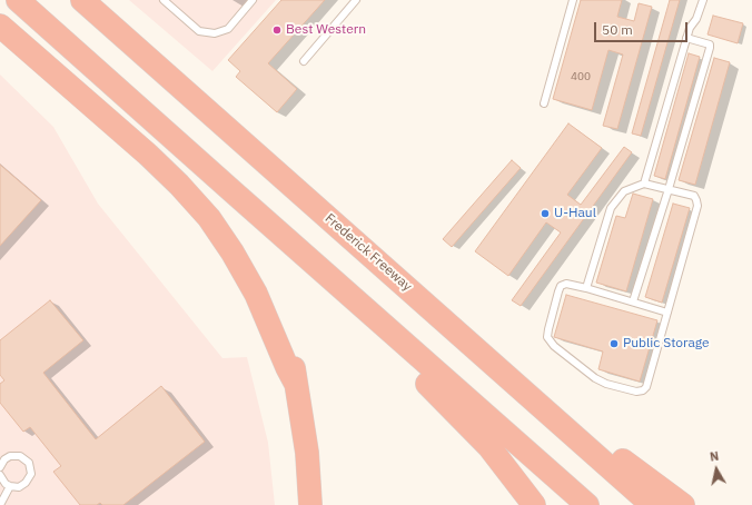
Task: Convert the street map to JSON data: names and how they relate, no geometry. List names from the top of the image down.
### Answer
{
  "streets": {
    "highway": ["Frederick Freeway"]
  },
  "places": ["Best Western", "U-Haul", "Public Storage"],
  "house_numbers": ["400"],
  "scale_bar": "50 m",
  "north": "top"
}
